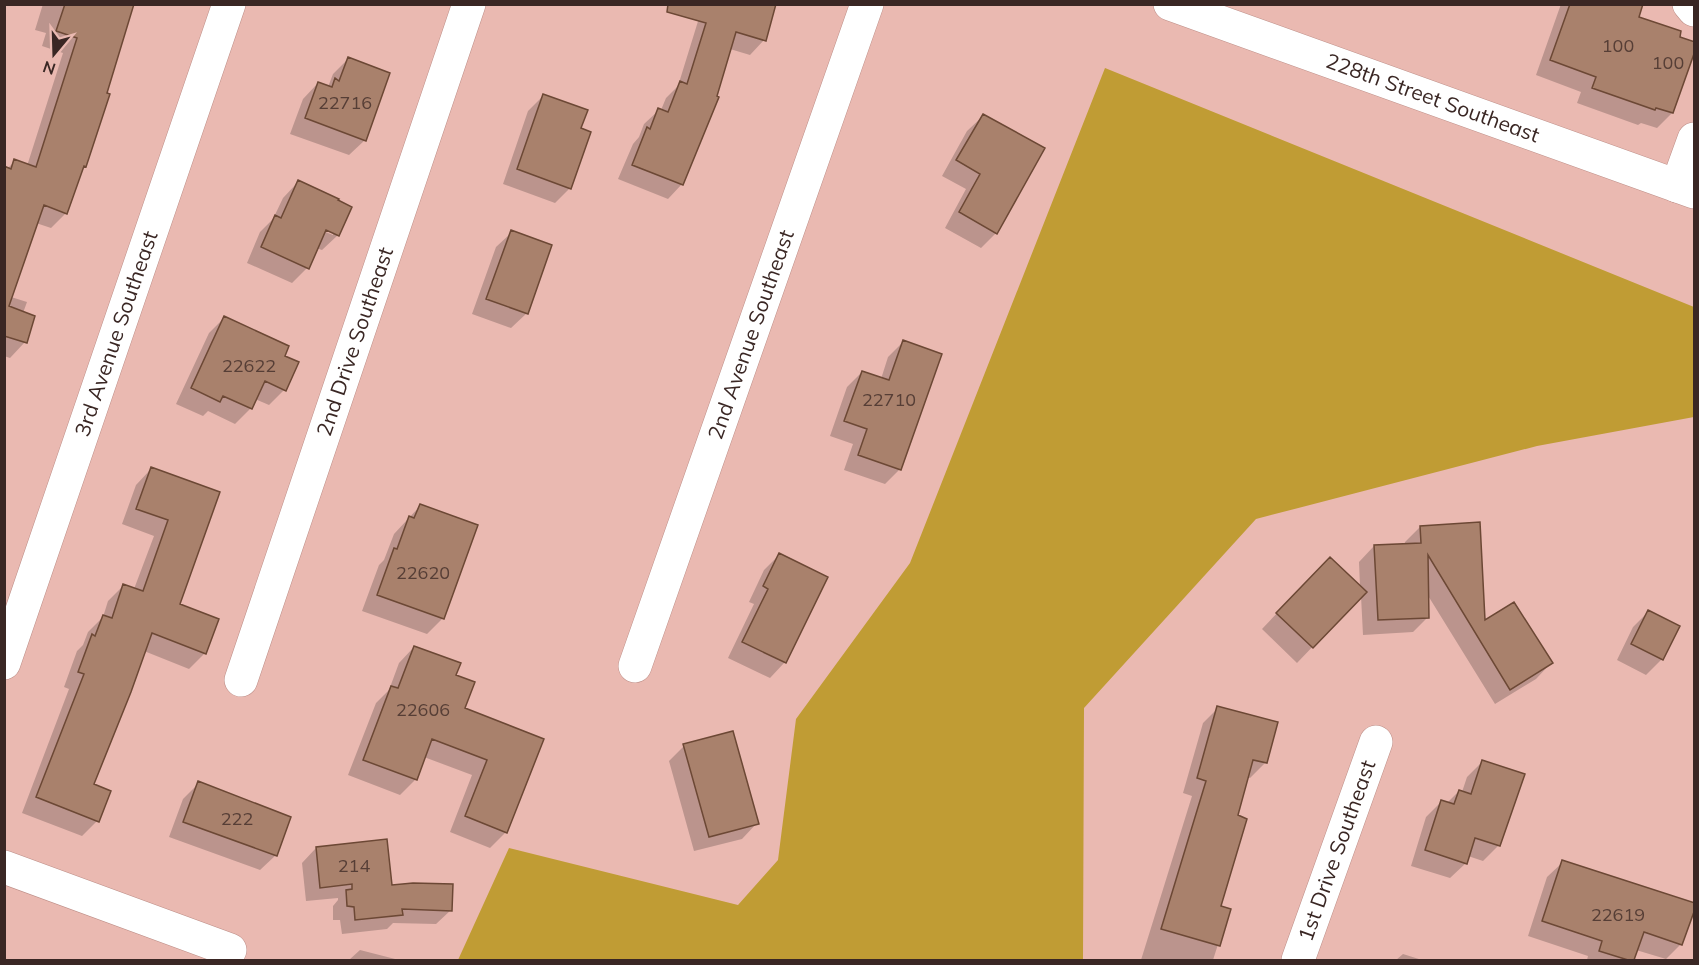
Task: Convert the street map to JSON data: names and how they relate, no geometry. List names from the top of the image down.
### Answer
{
  "streets": {
    "street": [
      "228th Street Southeast",
      "3rd Avenue Southeast",
      "2nd Avenue Southeast",
      "2nd Drive Southeast",
      "1st Drive Southeast"
    ]
  },
  "house_numbers": [
    "100",
    "100",
    "22716",
    "22622",
    "22710",
    "22620",
    "22606",
    "222",
    "214",
    "22619"
  ],
  "north": "bottom"
}
